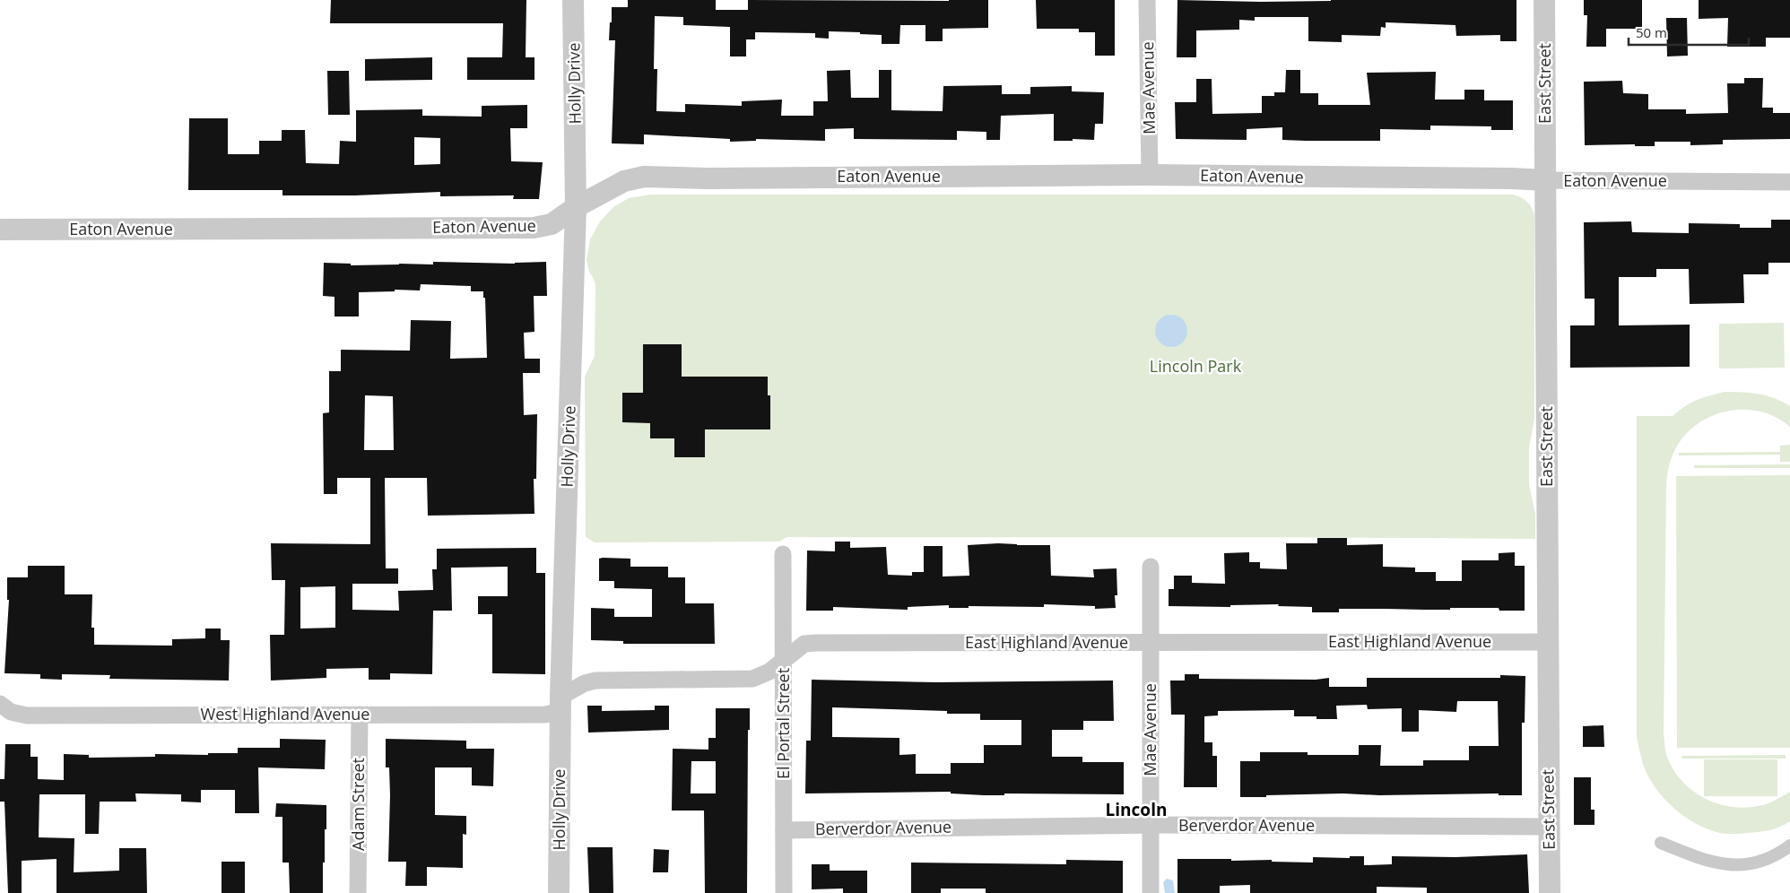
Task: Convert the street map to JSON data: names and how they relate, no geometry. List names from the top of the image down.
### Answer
{
  "streets": {
    "street": [
      "Holly Drive",
      "East Street",
      "Mae Avenue",
      "Eaton Avenue",
      "East Highland Avenue",
      "West Highland Avenue",
      "El Portal Street",
      "Adam Street",
      "Berverdor Avenue"
    ]
  },
  "crossings": [
    ["Holly Drive", "Eaton Avenue"],
    ["Holly Drive", "East Highland Avenue"],
    ["Holly Drive", "West Highland Avenue"],
    ["East Street", "Eaton Avenue"],
    ["East Street", "East Highland Avenue"],
    ["East Street", "Berverdor Avenue"],
    ["Mae Avenue", "Eaton Avenue"],
    ["Mae Avenue", "East Highland Avenue"],
    ["Mae Avenue", "Berverdor Avenue"],
    ["East Highland Avenue", "West Highland Avenue"],
    ["East Highland Avenue", "El Portal Street"],
    ["West Highland Avenue", "Adam Street"],
    ["El Portal Street", "Berverdor Avenue"]
  ],
  "districts": ["Lincoln"],
  "parks": ["Lincoln Park"],
  "scale_bar": "50 m"
}
